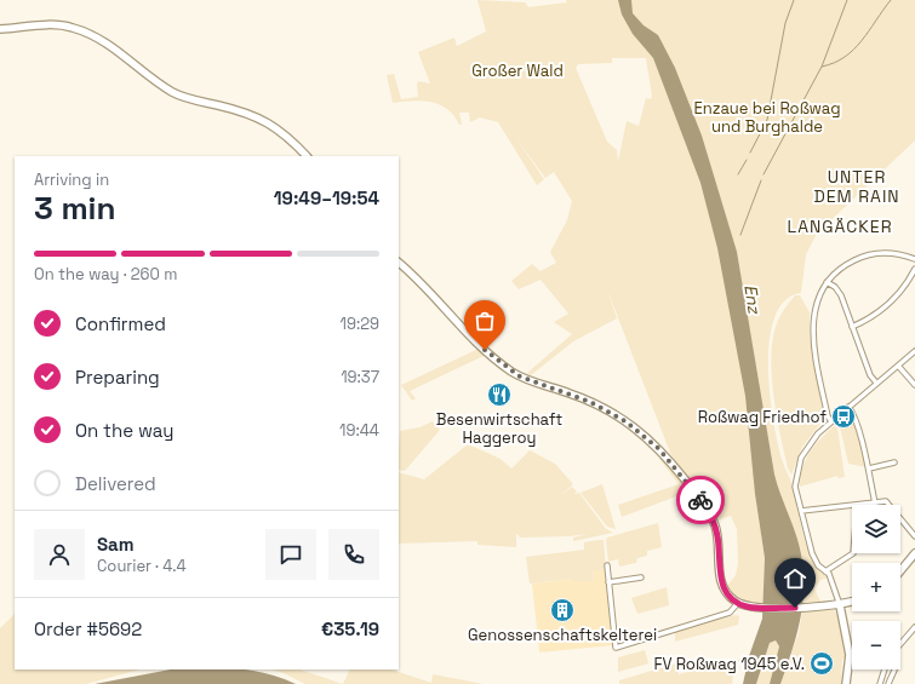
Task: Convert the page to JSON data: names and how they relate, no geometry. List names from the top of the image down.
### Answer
{
  "districts": ["UNTER DEM RAIN", "LANGÄCKER"],
  "water": ["Enz"],
  "parks": ["Großer Wald", "Enzaue bei Roßwag und Burghalde"],
  "places": {
    "restaurant": ["Besenwirtschaft Haggeroy"],
    "bus stop": ["Roßwag Friedhof"],
    "building": ["Genossenschaftskelterei"],
    "sports": ["FV Roßwag 1945 e.V."]
  },
  "page": {
    "heading": ["3 min", "Arriving in", "19:49–19:54"],
    "panel": [
      "Sam",
      "Courier · 4.4",
      "Order #5692",
      "€35.19"
    ],
    "bar": "On the way · 260 m",
    "list": [
      ["Confirmed", "19:29"],
      ["Preparing", "19:37"],
      ["On the way", "19:44"],
      "Delivered"
    ],
    "map_buttons": ["+", "−"]
  }
}
